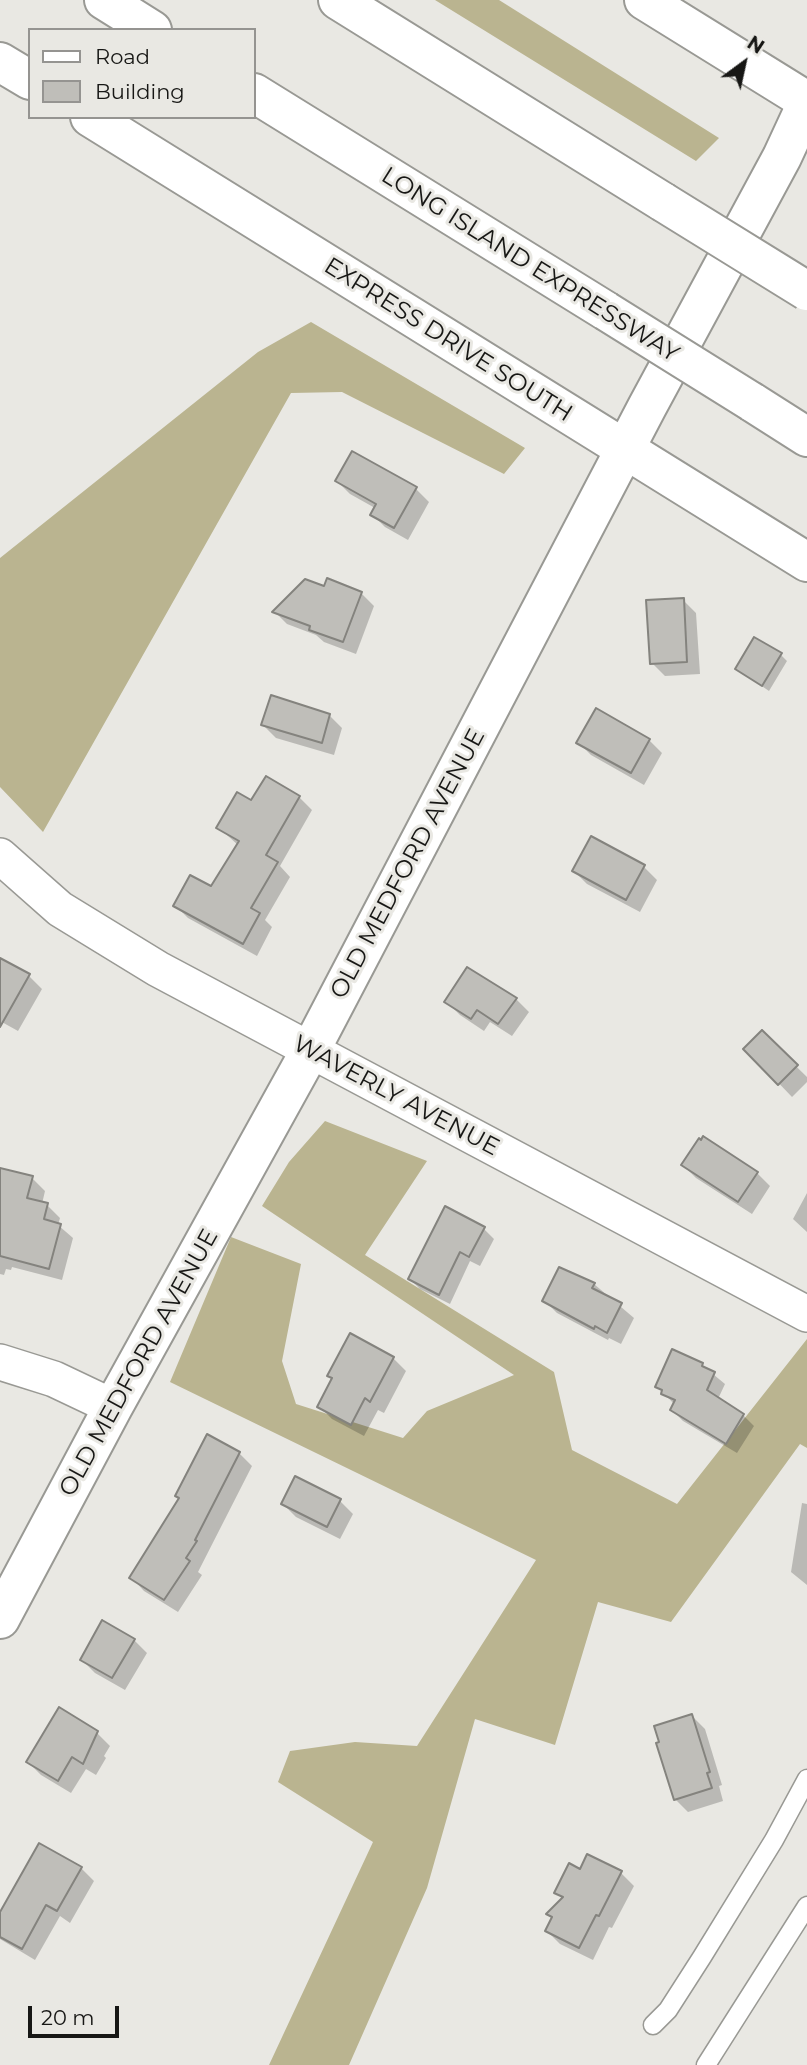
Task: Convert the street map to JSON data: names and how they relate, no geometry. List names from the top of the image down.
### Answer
{
  "streets": {
    "main road": ["LONG ISLAND EXPRESSWAY", "EXPRESS DRIVE SOUTH", "OLD MEDFORD AVENUE"],
    "street": ["WAVERLY AVENUE"]
  },
  "crossings": [
    ["EXPRESS DRIVE SOUTH", "OLD MEDFORD AVENUE"],
    ["OLD MEDFORD AVENUE", "WAVERLY AVENUE"]
  ],
  "legend": ["Road", "Building"],
  "scale_bar": "20 m",
  "north": "top right"
}
